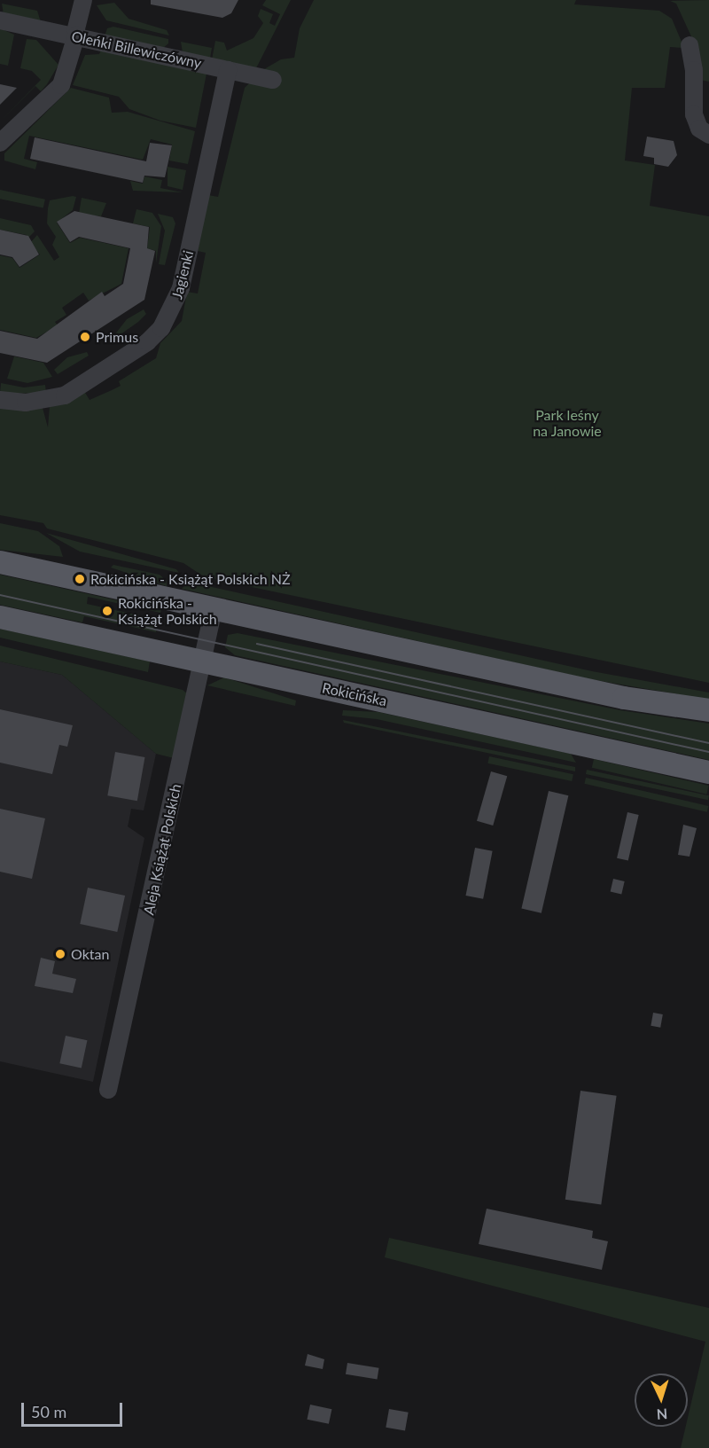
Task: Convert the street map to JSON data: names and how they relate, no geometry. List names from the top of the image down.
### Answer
{
  "streets": {
    "main road": ["Rokicińska"],
    "street": ["Oleńki Billewiczówny", "Jagienki", "Aleja Książąt Polskich"]
  },
  "crossings": [
    ["Oleńki Billewiczówny", "Jagienki"],
    ["Rokicińska", "Aleja Książąt Polskich"]
  ],
  "parks": ["Park leśny na Janowie"],
  "places": [
    "Primus",
    "Rokicińska - Książąt Polskich NŻ",
    "Rokicińska - Książąt Polskich",
    "Oktan"
  ],
  "scale_bar": "50 m",
  "north": "bottom"
}
